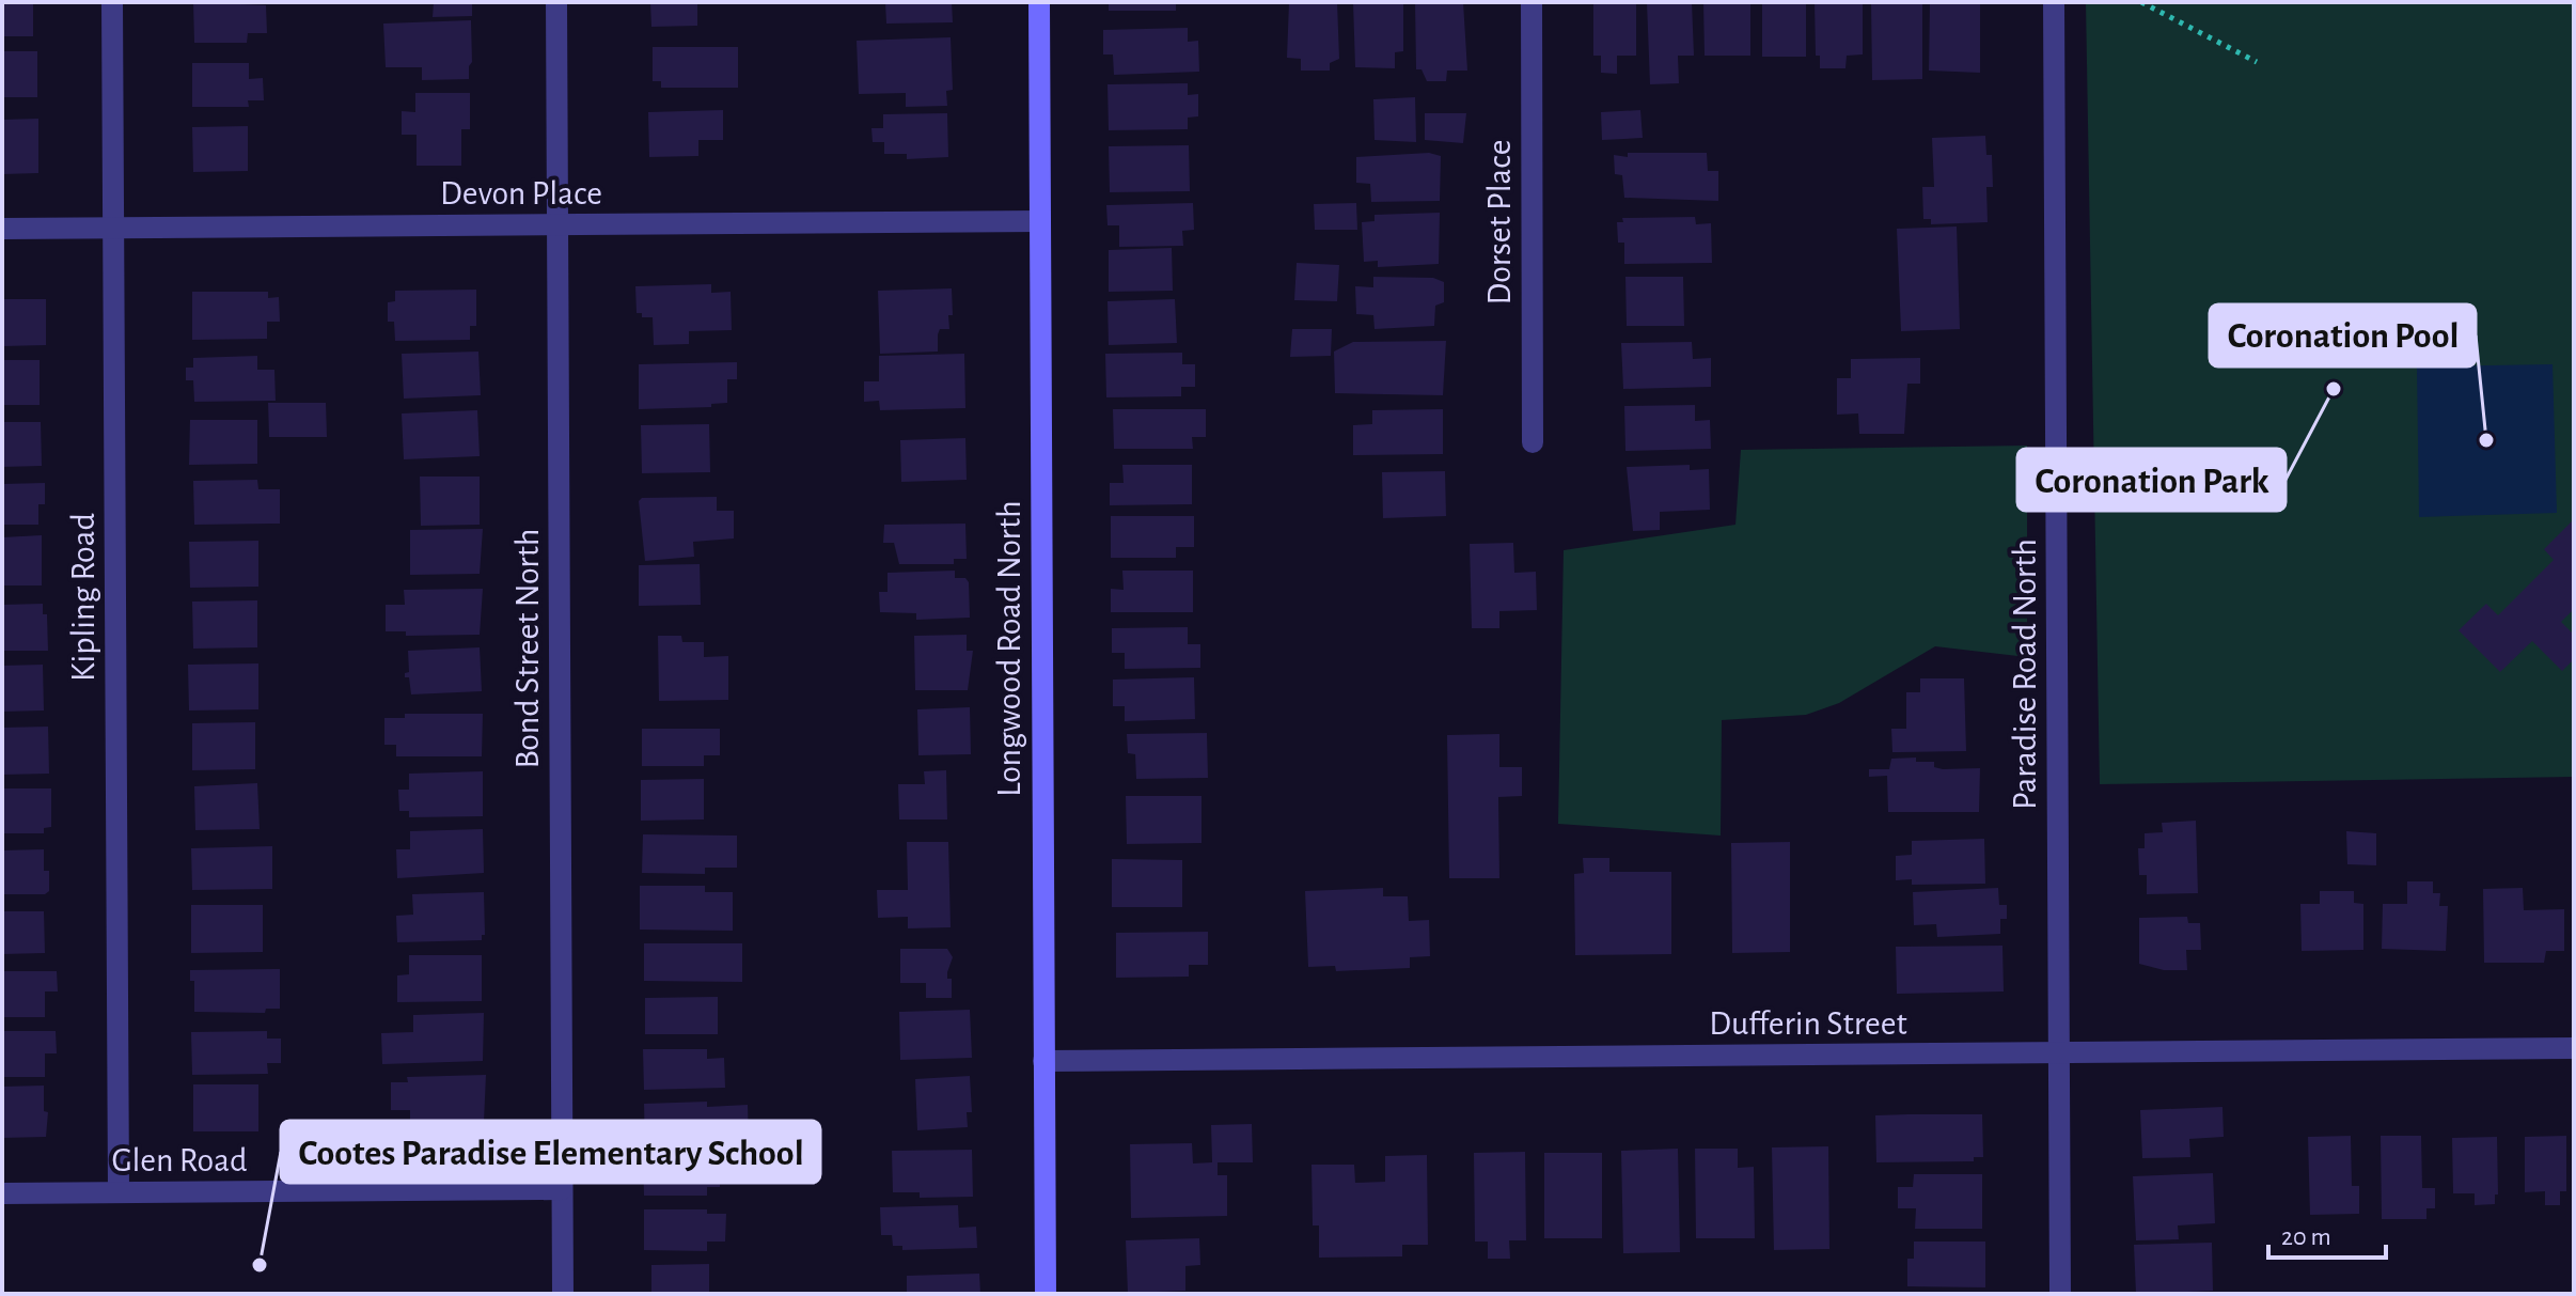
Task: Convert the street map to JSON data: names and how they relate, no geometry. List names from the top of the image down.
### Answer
{
  "streets": {
    "street": [
      "Devon Place",
      "Dorset Place",
      "Kipling Road",
      "Bond Street North",
      "Longwood Road North",
      "Paradise Road North",
      "Dufferin Street",
      "Glen Road"
    ]
  },
  "crossings": [
    ["Devon Place", "Kipling Road"],
    ["Devon Place", "Bond Street North"],
    ["Devon Place", "Longwood Road North"],
    ["Kipling Road", "Glen Road"],
    ["Bond Street North", "Glen Road"],
    ["Longwood Road North", "Dufferin Street"],
    ["Paradise Road North", "Dufferin Street"]
  ],
  "places": ["Coronation Park", "Coronation Pool", "Cootes Paradise Elementary School"],
  "scale_bar": "20 m"
}
